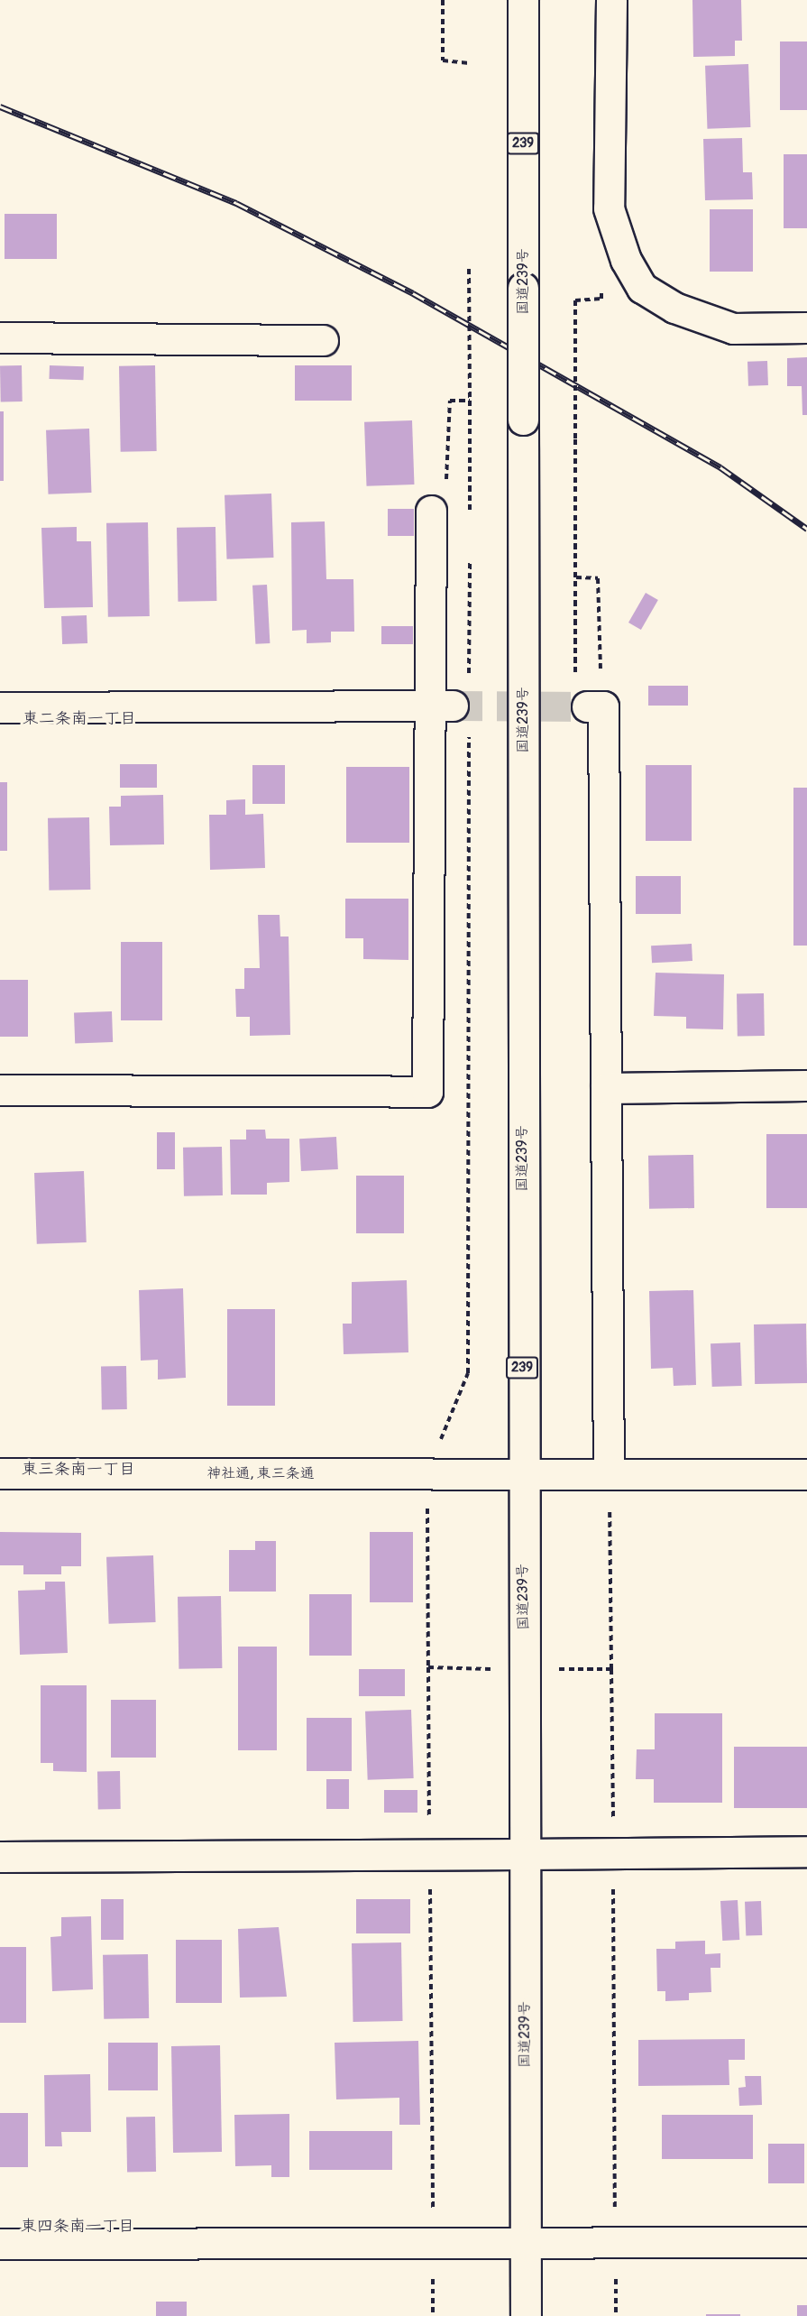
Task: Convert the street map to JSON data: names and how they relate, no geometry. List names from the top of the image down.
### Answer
{
  "streets": {
    "main road": ["239", "国道239号", "神社通, 東三条通"]
  },
  "crossings": [
    ["国道239号", "神社通, 東三条通"]
  ],
  "districts": ["東二条南一丁目", "東三条南一丁目", "東四条南一丁目"]
}
